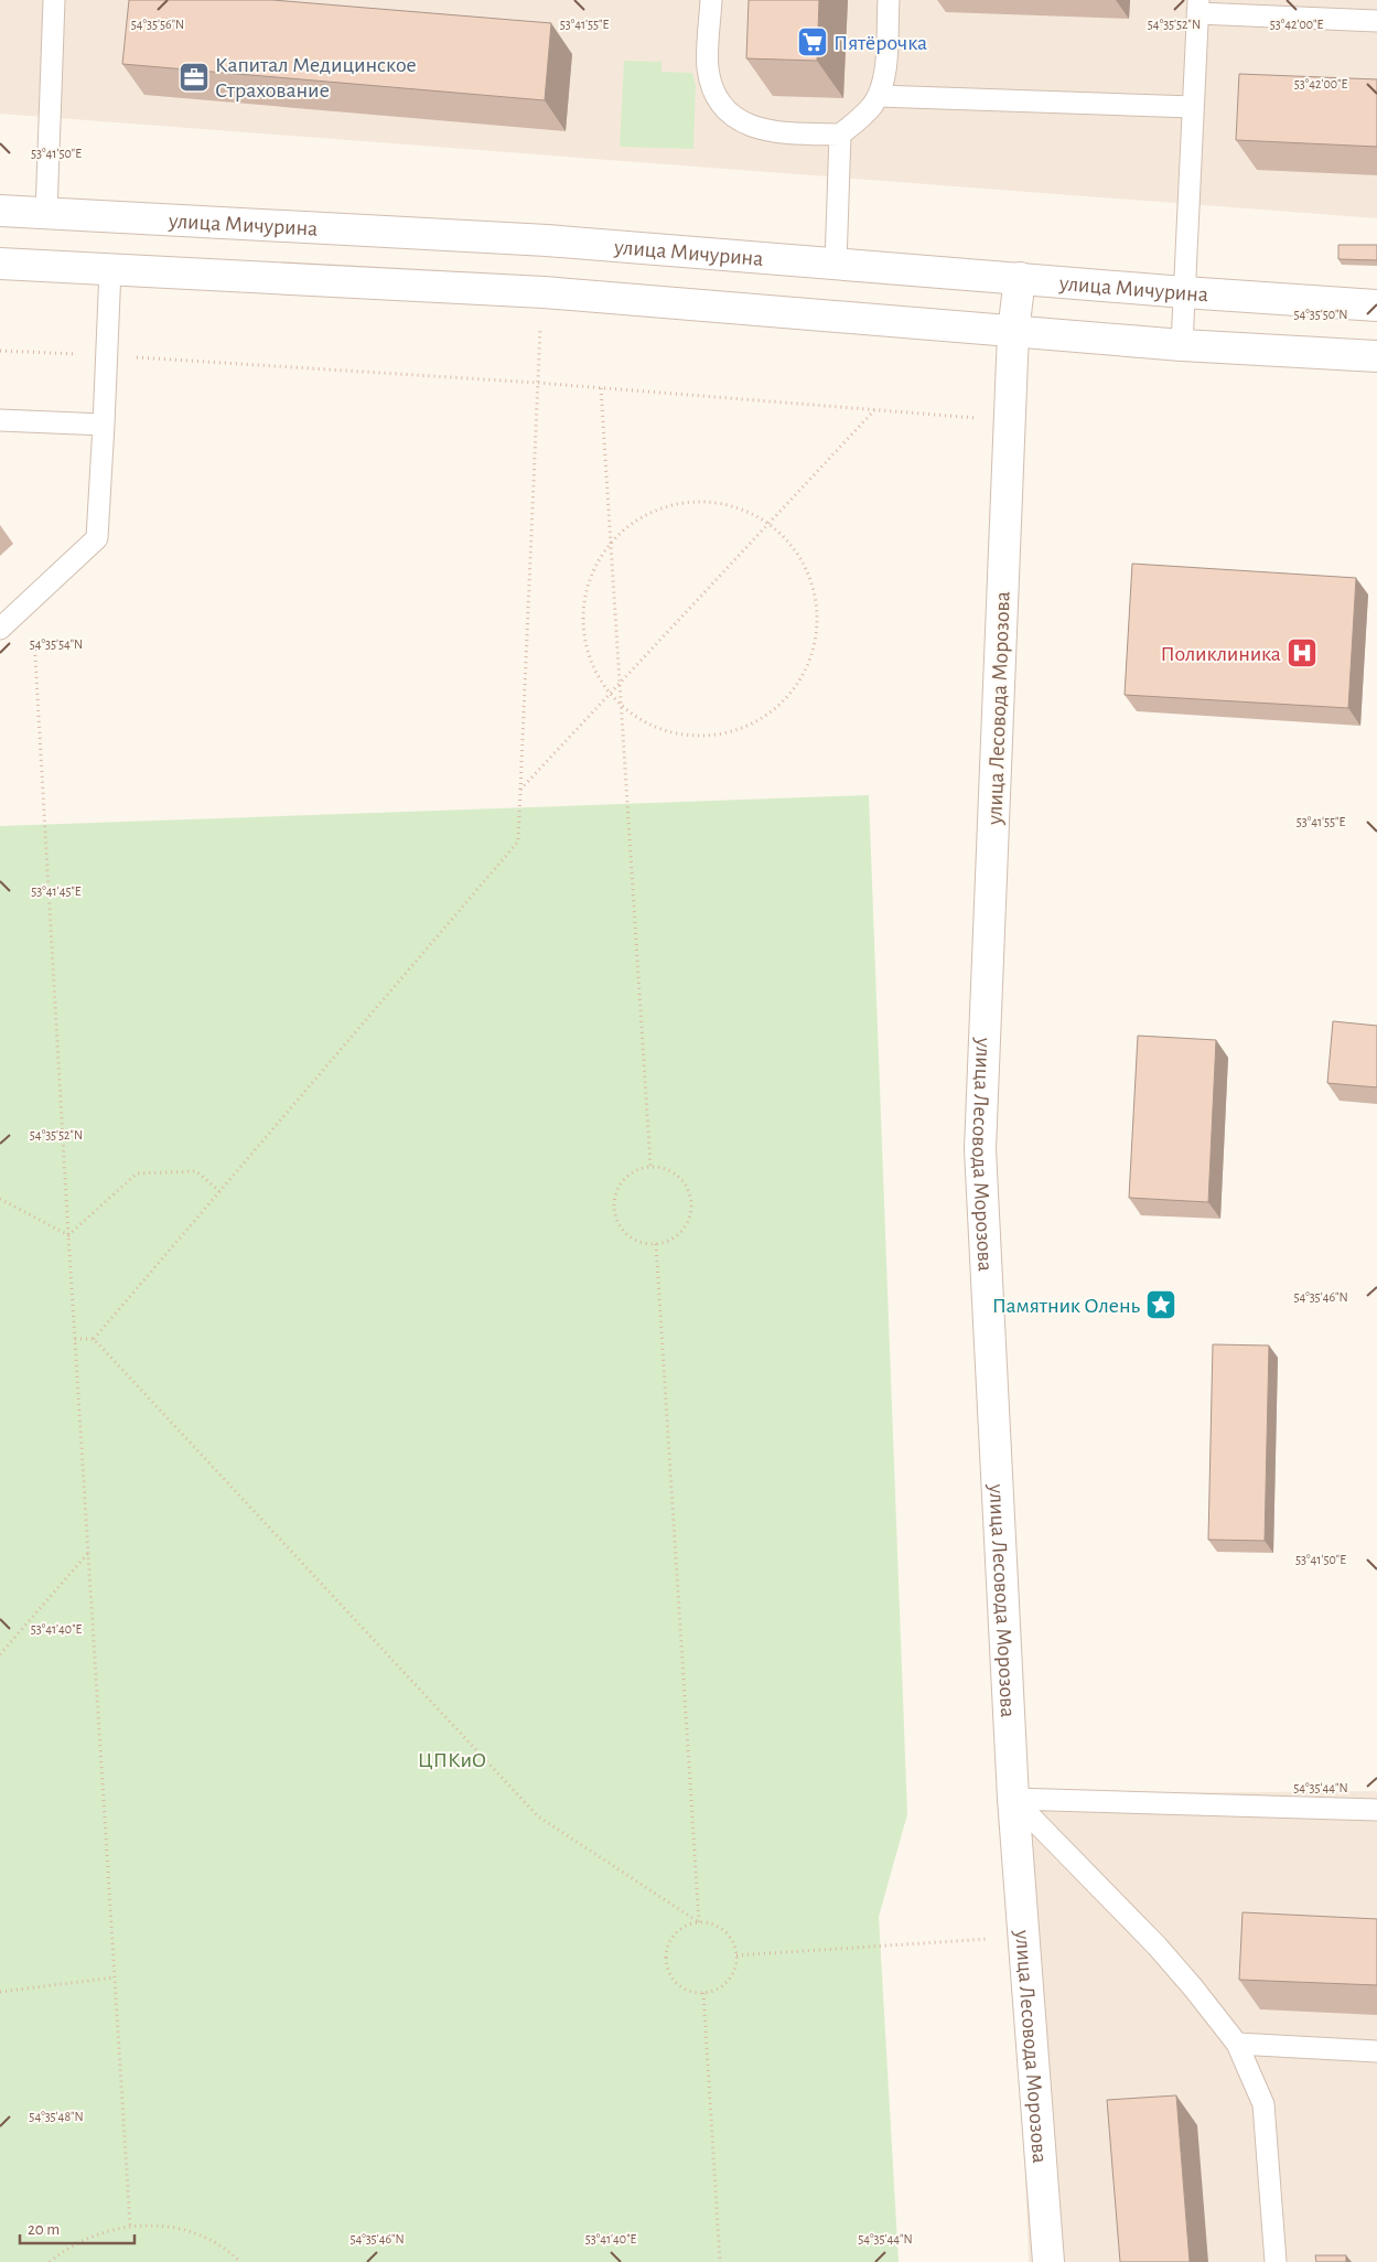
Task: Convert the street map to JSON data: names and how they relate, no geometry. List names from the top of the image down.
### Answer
{
  "streets": {
    "street": ["улица Мичурина", "улица Лесовода Морозова"]
  },
  "crossings": [
    ["улица Мичурина", "улица Лесовода Морозова"]
  ],
  "parks": ["ЦПКиО"],
  "places": {
    "supermarket": ["Пятёрочка"],
    "office": ["Капитал Медицинское Страхование"],
    "hospital": ["Поликлиника"],
    "place": ["Памятник Олень"]
  },
  "scale_bar": "20 m",
  "coordinates": [
    "54°35'56\"N",
    "54°35'52\"N",
    "53°41'55\"E",
    "53°42'00\"E",
    "53°41'50\"E",
    "54°35'50\"N",
    "54°35'54\"N",
    "53°41'45\"E",
    "54°35'46\"N",
    "53°41'40\"E",
    "54°35'44\"N",
    "54°35'48\"N"
  ]
}
